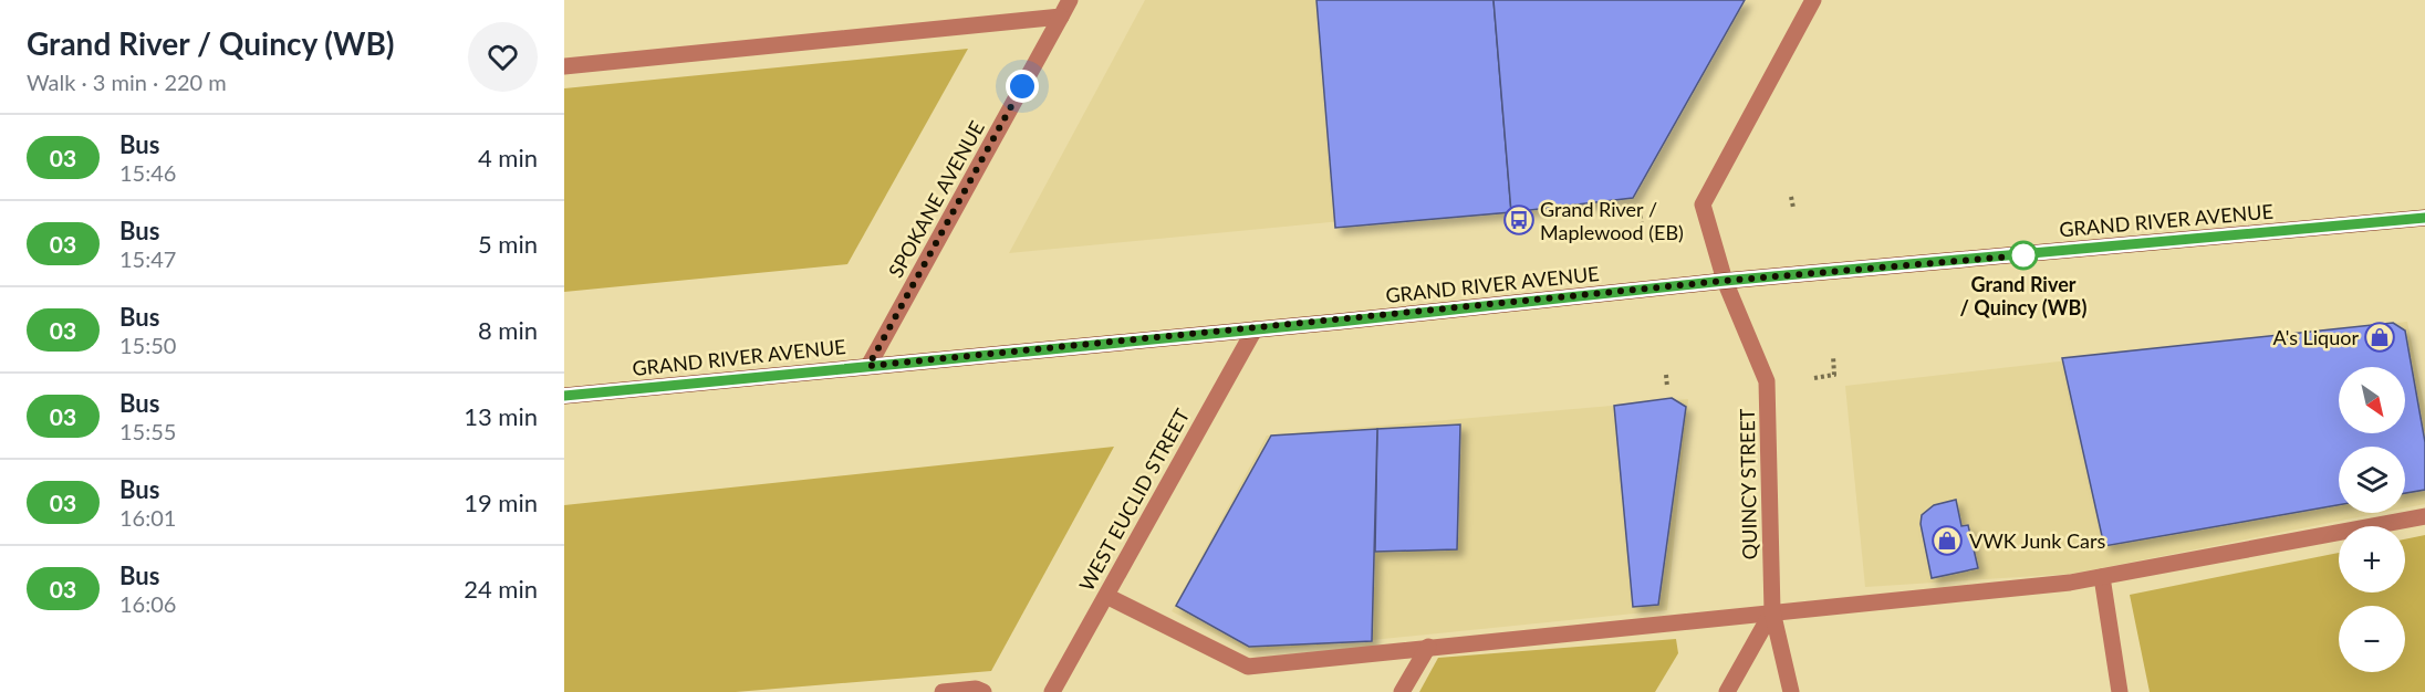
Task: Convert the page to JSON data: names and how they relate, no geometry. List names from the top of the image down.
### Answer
{
  "streets": {
    "main road": ["GRAND RIVER AVENUE"],
    "street": ["SPOKANE AVENUE", "QUINCY STREET", "WEST EUCLID STREET"]
  },
  "crossings": [
    ["SPOKANE AVENUE", "GRAND RIVER AVENUE"],
    ["GRAND RIVER AVENUE", "QUINCY STREET"],
    ["GRAND RIVER AVENUE", "WEST EUCLID STREET"]
  ],
  "places": {
    "bus stop": ["Grand River / Maplewood (EB)"],
    "other": ["Grand River / Quincy (WB)"],
    "shop": ["A's Liquor", "VWK Junk Cars"]
  },
  "lines": ["bus line 03"],
  "north": "bottom right",
  "page": {
    "heading": ["Grand River / Quincy (WB)", "Walk · 3 min · 220 m"],
    "list": [
      {
        "mark": "03",
        "name": "Bus",
        "note": "15:46",
        "value": "4 min"
      },
      {
        "mark": "03",
        "name": "Bus",
        "note": "15:47",
        "value": "5 min"
      },
      {
        "mark": "03",
        "name": "Bus",
        "note": "15:50",
        "value": "8 min"
      },
      {
        "mark": "03",
        "name": "Bus",
        "note": "15:55",
        "value": "13 min"
      },
      {
        "mark": "03",
        "name": "Bus",
        "note": "16:01",
        "value": "19 min"
      },
      {
        "mark": "03",
        "name": "Bus",
        "note": "16:06",
        "value": "24 min"
      }
    ],
    "map_buttons": ["+", "−"]
  }
}
